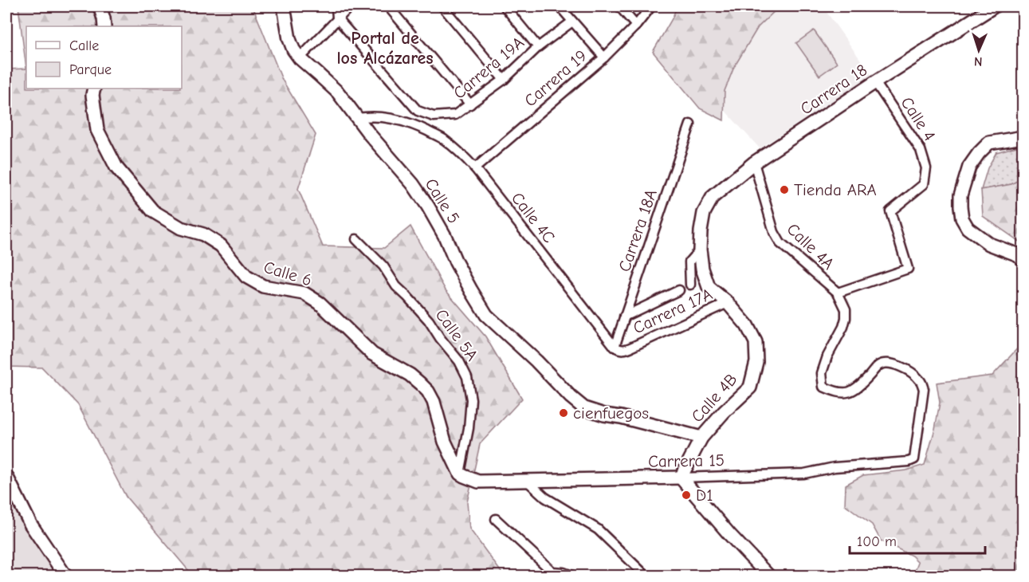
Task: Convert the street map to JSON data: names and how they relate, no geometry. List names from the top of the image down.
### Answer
{
  "streets": {
    "street": [
      "Carrera 19A",
      "Carrera 19",
      "Carrera 18",
      "Calle 4",
      "Calle 5",
      "Calle 4C",
      "Carrera 18A",
      "Calle 4A",
      "Calle 6",
      "Carrera 17A",
      "Calle 5A",
      "Calle 4B",
      "Carrera 15"
    ]
  },
  "crossings": [
    ["Carrera 19", "Calle 4C"],
    ["Carrera 18", "Calle 4"],
    ["Carrera 18", "Calle 4A"],
    ["Carrera 18", "Calle 4B"],
    ["Calle 4", "Calle 4A"],
    ["Calle 4", "Carrera 15"],
    ["Calle 5", "Calle 4C"],
    ["Calle 5", "Calle 4B"],
    ["Calle 4C", "Carrera 18A"],
    ["Calle 4C", "Carrera 17A"],
    ["Carrera 18A", "Carrera 17A"],
    ["Calle 4A", "Carrera 15"],
    ["Calle 6", "Calle 5A"],
    ["Calle 6", "Carrera 15"],
    ["Carrera 17A", "Calle 4B"],
    ["Calle 5A", "Carrera 15"],
    ["Calle 4B", "Carrera 15"]
  ],
  "districts": ["Portal de los Alcázares"],
  "places": ["Tienda ARA", "cienfuegos", "D1"],
  "legend": ["Calle", "Parque"],
  "scale_bar": "100 m",
  "north": "bottom"
}
